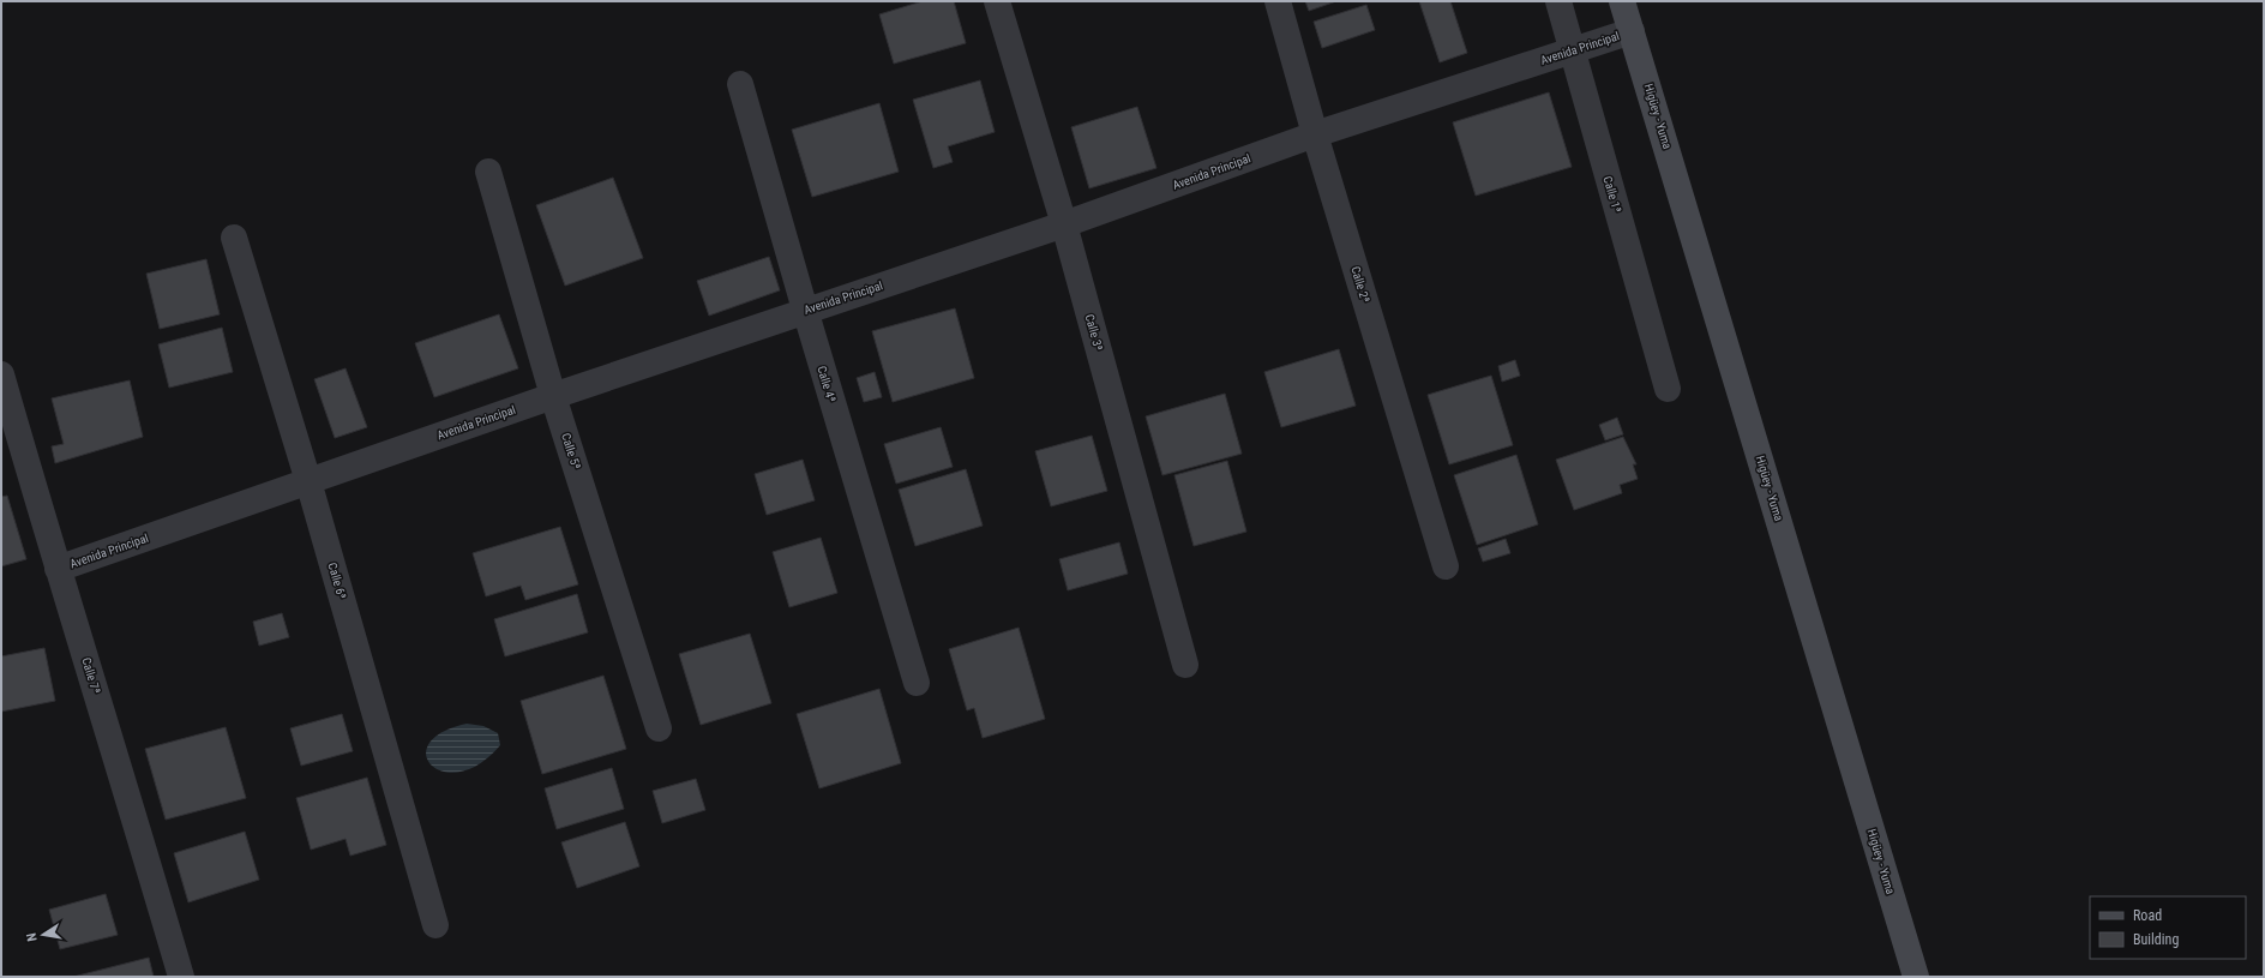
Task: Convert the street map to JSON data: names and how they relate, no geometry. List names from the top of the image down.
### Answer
{
  "streets": {
    "main road": ["Higüey - Yuma"],
    "street": [
      "Avenida Principal",
      "Calle 1ª",
      "Calle 2ª",
      "Calle 3ª",
      "Calle 4ª",
      "Calle 5ª",
      "Calle 6ª",
      "Calle 7ª"
    ]
  },
  "crossings": [
    ["Avenida Principal", "Higüey - Yuma"],
    ["Avenida Principal", "Calle 1ª"],
    ["Avenida Principal", "Calle 2ª"],
    ["Avenida Principal", "Calle 3ª"],
    ["Avenida Principal", "Calle 4ª"],
    ["Avenida Principal", "Calle 5ª"],
    ["Avenida Principal", "Calle 6ª"],
    ["Avenida Principal", "Calle 7ª"]
  ],
  "legend": ["Road", "Building"],
  "north": "left"
}
